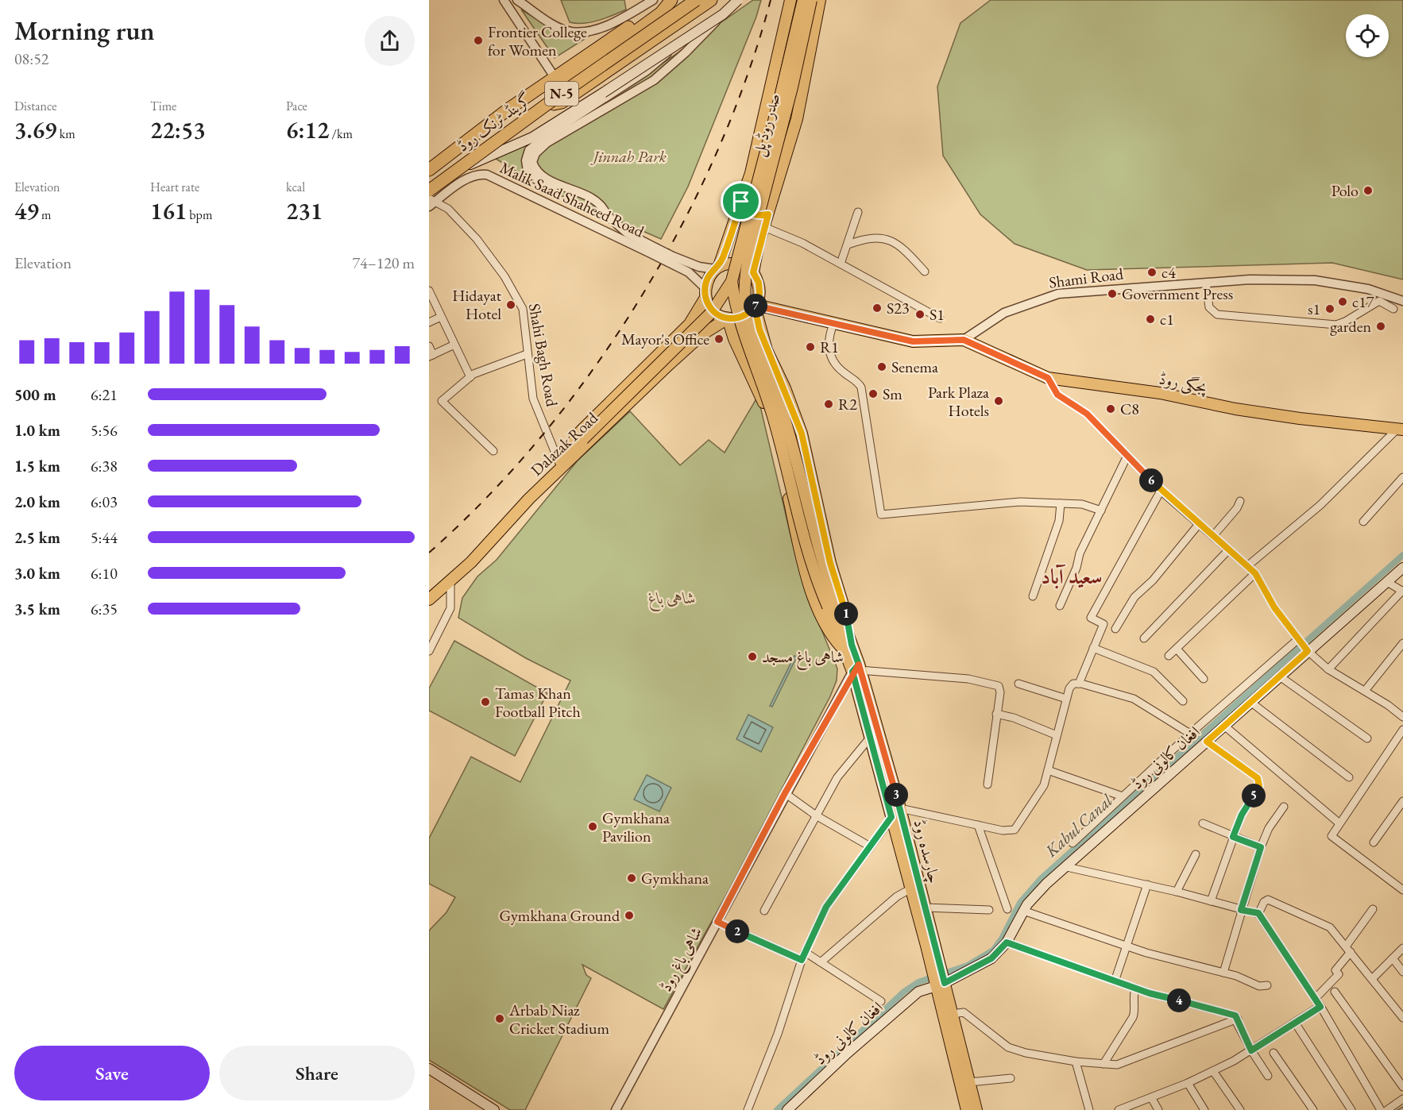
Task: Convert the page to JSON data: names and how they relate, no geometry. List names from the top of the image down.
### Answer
{
  "streets": {
    "highway": ["N-5", "گرینڈ ٹرنک روڈ"],
    "main road": [
      "صدر روڈ پل",
      "پجگی روڈ",
      "Dalazak Road",
      "افغان کالونی روڈ",
      "چارسدہ روڈ"
    ],
    "street": [
      "Malik Saad Shaheed Road",
      "Shami Road",
      "Shahi Bagh Road",
      "شاہی باغ روڈ"
    ]
  },
  "crossings": [
    ["صدر روڈ پل", "چارسدہ روڈ"],
    ["Malik Saad Shaheed Road", "Shahi Bagh Road"],
    ["Malik Saad Shaheed Road", "Dalazak Road"],
    ["Shami Road", "پجگی روڈ"],
    ["Shahi Bagh Road", "Dalazak Road"],
    ["افغان کالونی روڈ", "چارسدہ روڈ"],
    ["چارسدہ روڈ", "شاہی باغ روڈ"]
  ],
  "districts": ["سعید آباد"],
  "water": ["Kabul Canal"],
  "parks": ["Jinnah Park", "شاہی باغ"],
  "places": [
    "Frontier College for Women",
    "Polo",
    "c4",
    "Government Press",
    "c17",
    "Hidayat Hotel",
    "S23",
    "s1",
    "S1",
    "c1",
    "garden",
    "Mayor's Office",
    "R1",
    "Senema",
    "Sm",
    "Park Plaza Hotels",
    "R2",
    "C8",
    "شاہی باغ مسجد",
    "Tamas Khan Football Pitch",
    "Gymkhana Pavilion",
    "Gymkhana",
    "Gymkhana Ground",
    "Arbab Niaz Cricket Stadium"
  ],
  "page": {
    "heading": ["Morning run", "08:52"],
    "stats": [
      ["Distance", "3.69 km"],
      ["Time", "22:53"],
      ["Pace", "6:12 /km"],
      ["Elevation", "49 m"],
      ["Heart rate", "161 bpm"],
      ["kcal", "231"]
    ],
    "chart": ["Elevation", "74–120 m"],
    "pins": [
      "7",
      "6",
      "1",
      "3",
      "5",
      "2",
      "4"
    ],
    "list": [
      {
        "name": "500 m",
        "note": "6:21"
      },
      {
        "name": "1.0 km",
        "note": "5:56"
      },
      {
        "name": "1.5 km",
        "note": "6:38"
      },
      {
        "name": "2.0 km",
        "note": "6:03"
      },
      {
        "name": "2.5 km",
        "note": "5:44"
      },
      {
        "name": "3.0 km",
        "note": "6:10"
      },
      {
        "name": "3.5 km",
        "note": "6:35"
      }
    ],
    "buttons": ["Save", "Share"]
  }
}
